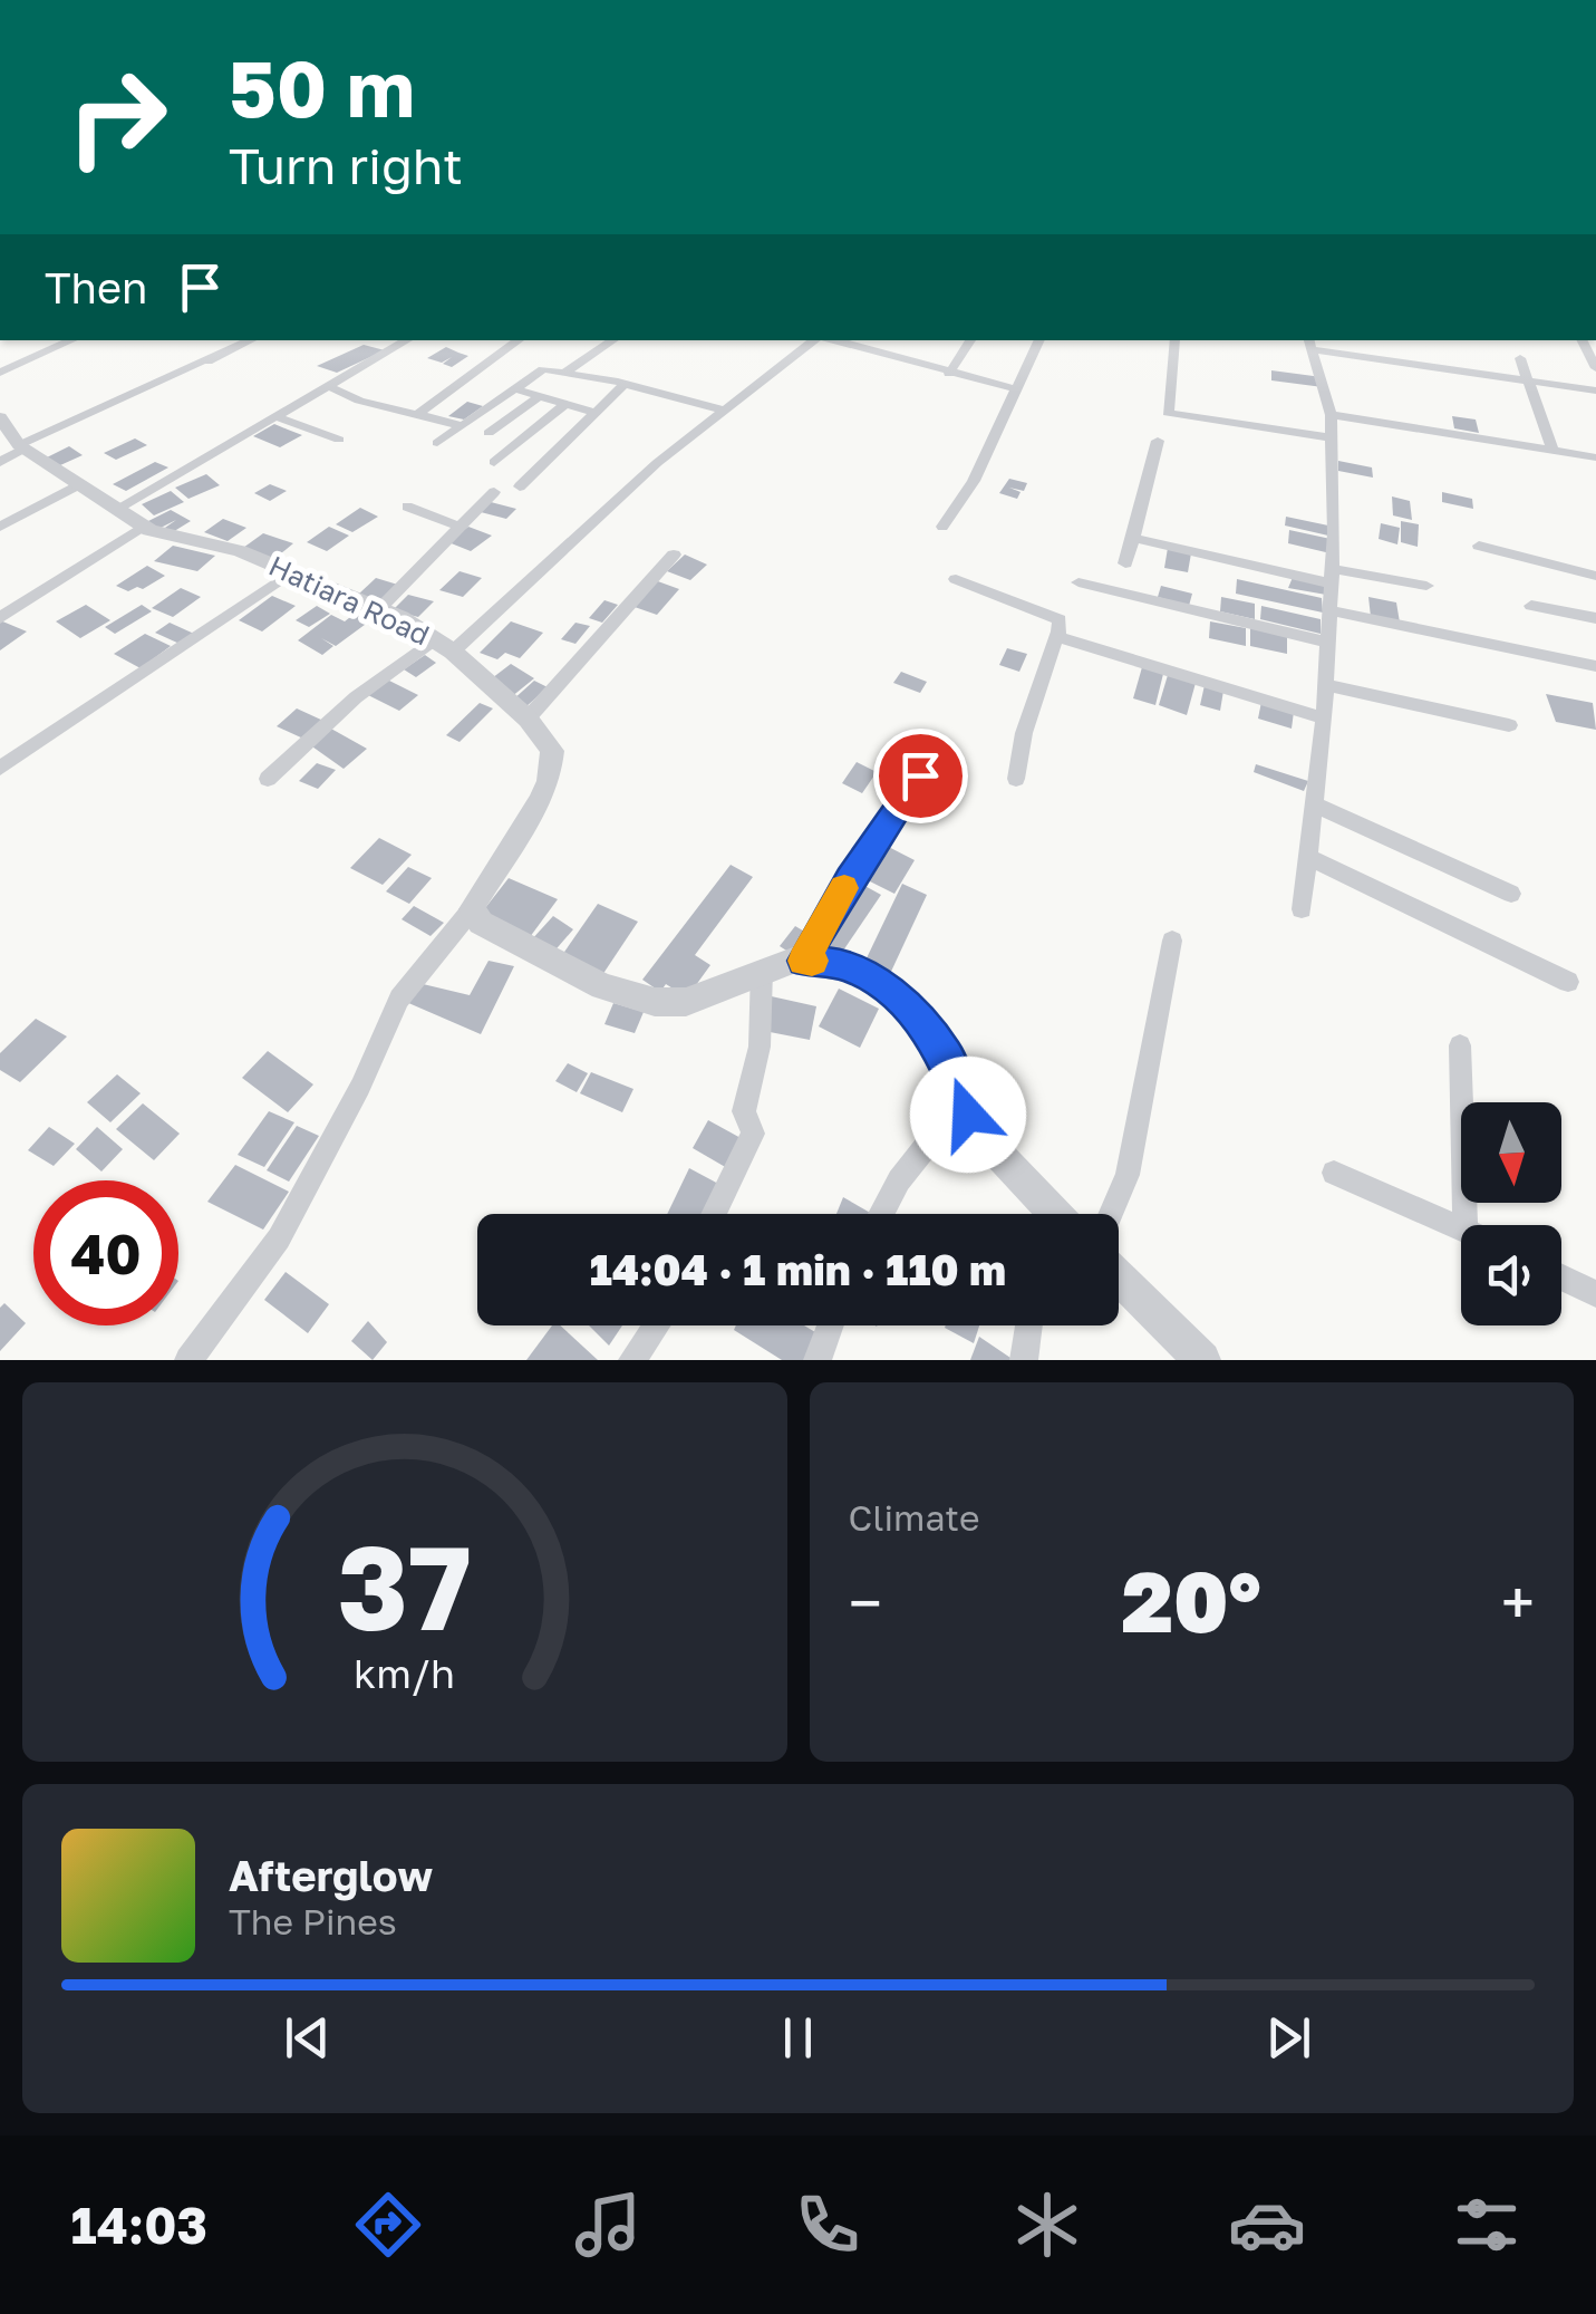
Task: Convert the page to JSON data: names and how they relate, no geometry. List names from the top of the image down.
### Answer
{
  "streets": {
    "street": ["Hatiara Road"]
  },
  "north": "bottom",
  "page": {
    "turn": ["50 m", "Turn right"],
    "then": "Then",
    "limit": "40",
    "trip": "14:04 · 1 min · 110 m",
    "tile": "Climate",
    "heat": ["−", "20°", "+"],
    "song": ["Afterglow", "The Pines"],
    "tabs": "14:03",
    "gauge": ["37", "km/h"]
  }
}
